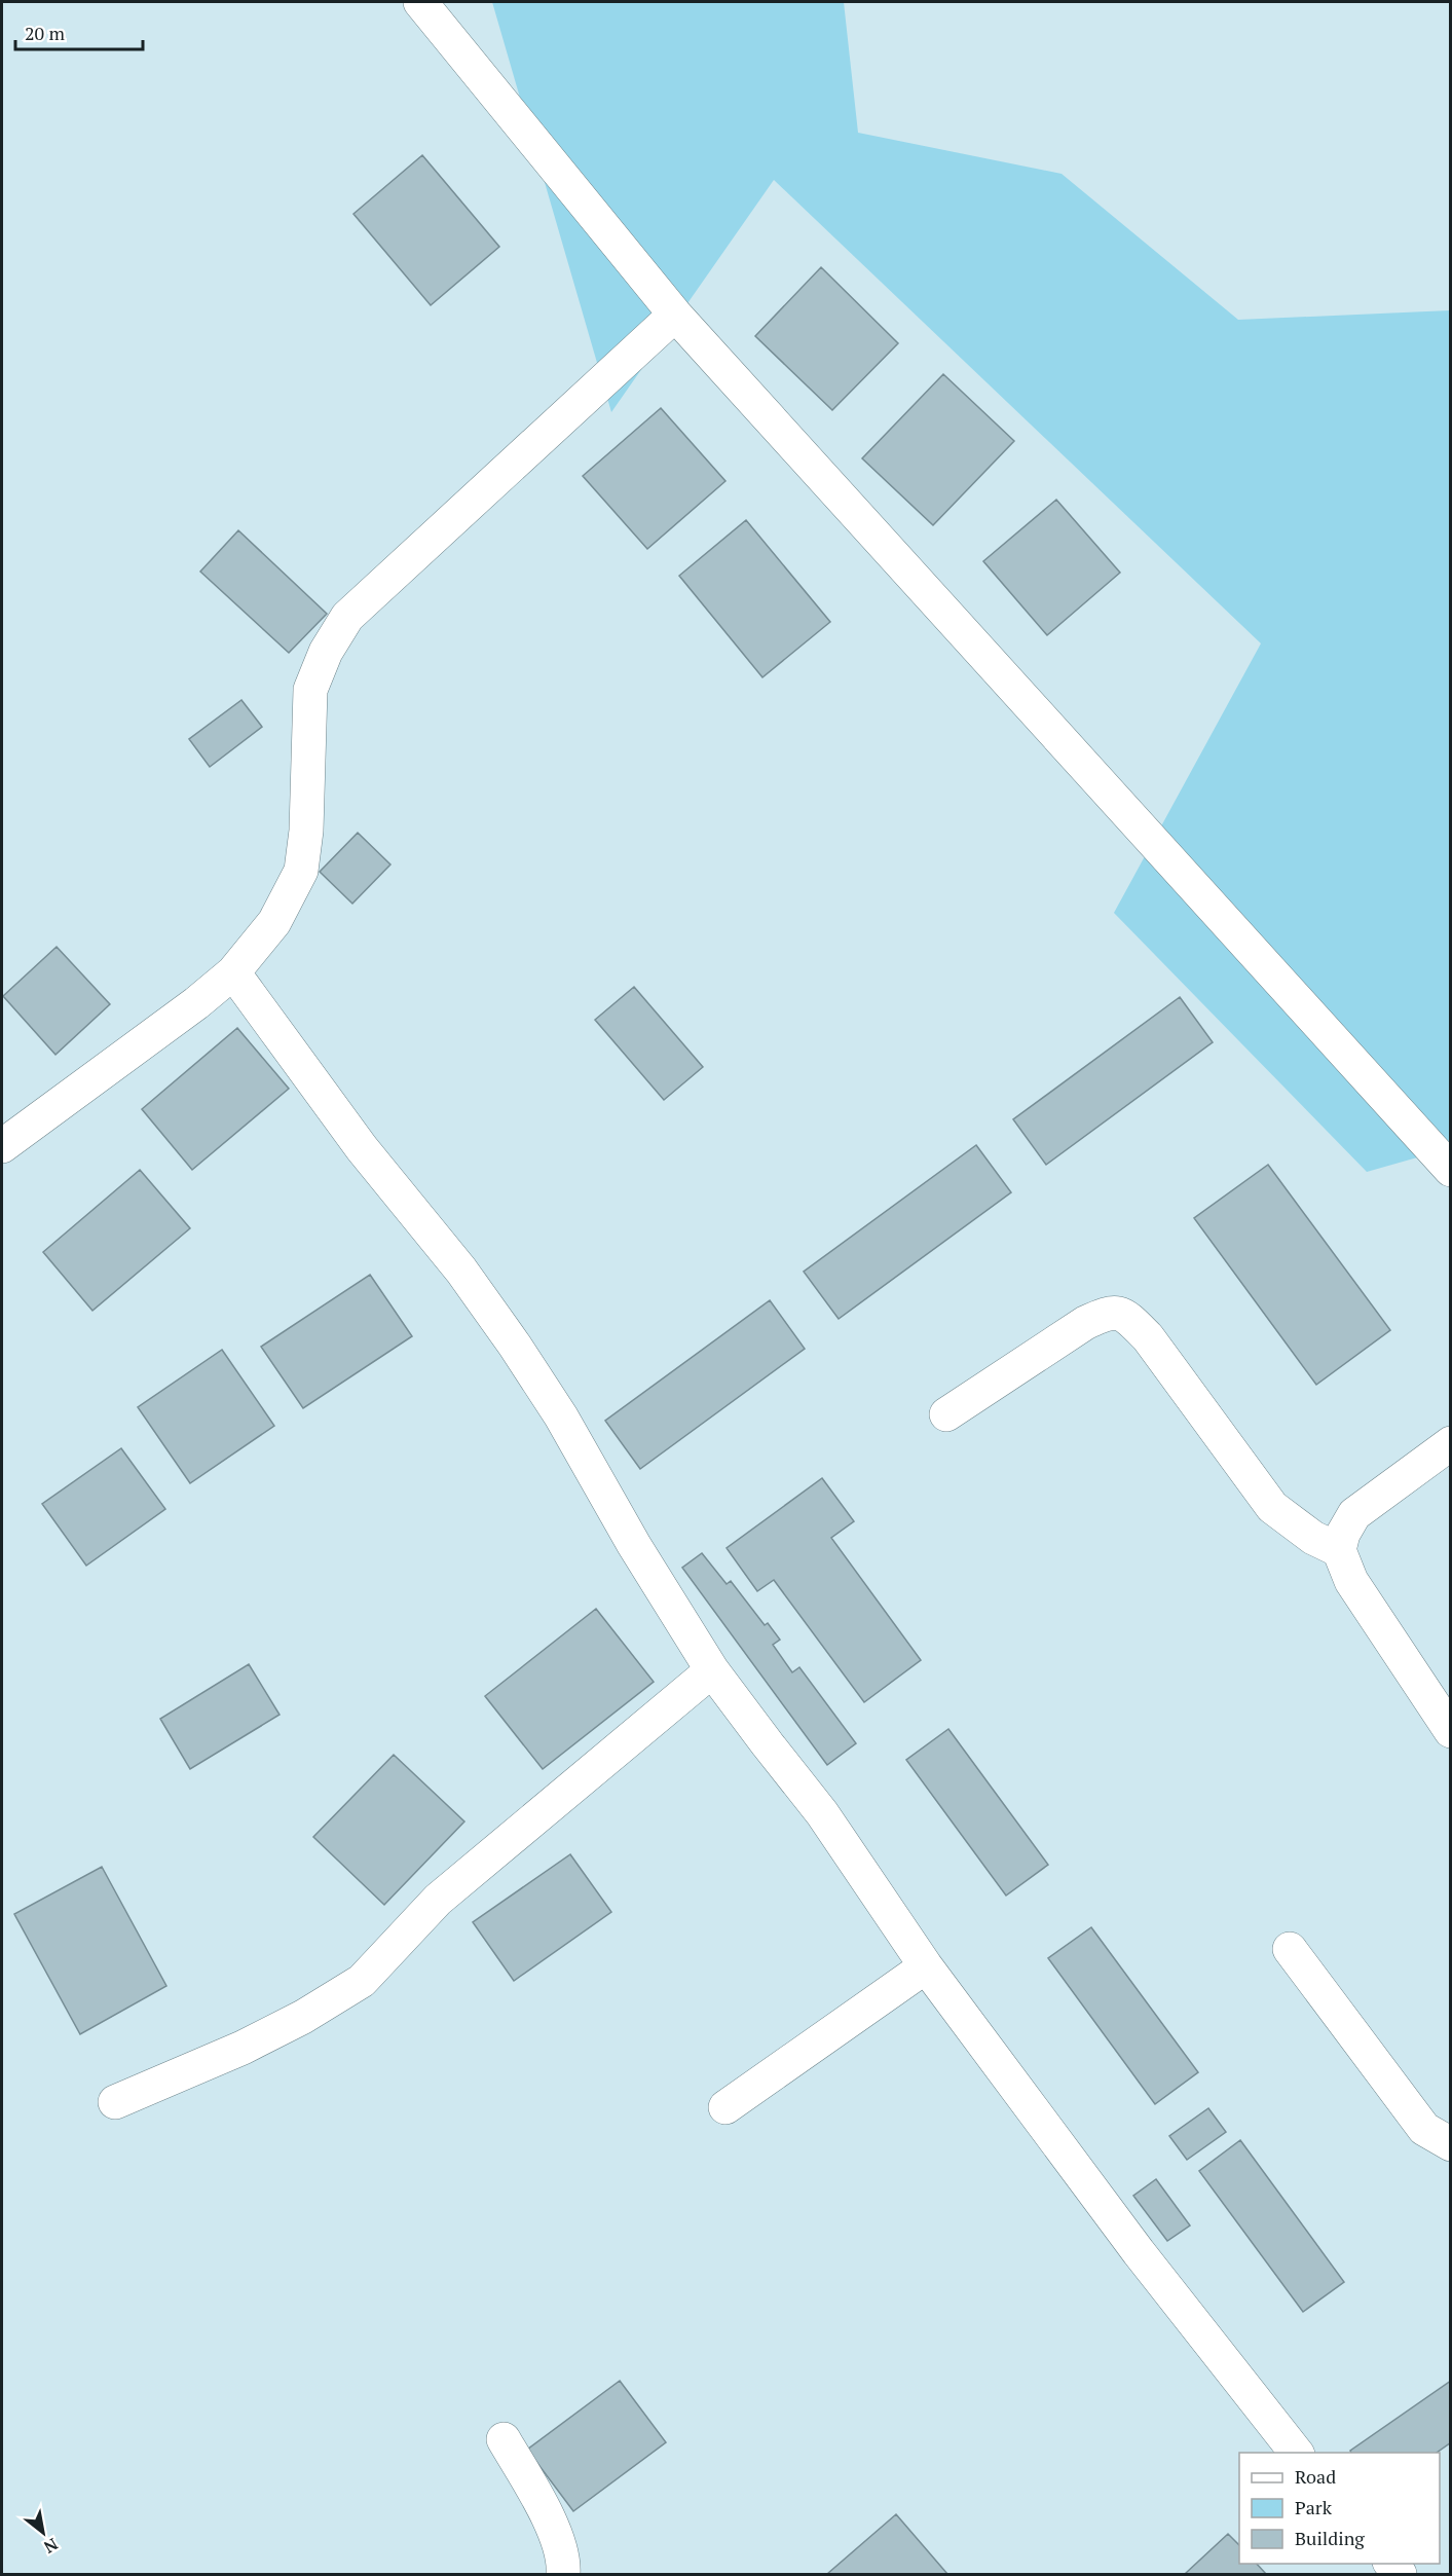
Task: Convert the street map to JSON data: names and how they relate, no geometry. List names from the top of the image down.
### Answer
{
  "legend": ["Road", "Park", "Building"],
  "scale_bar": "20 m",
  "north": "bottom right"
}
